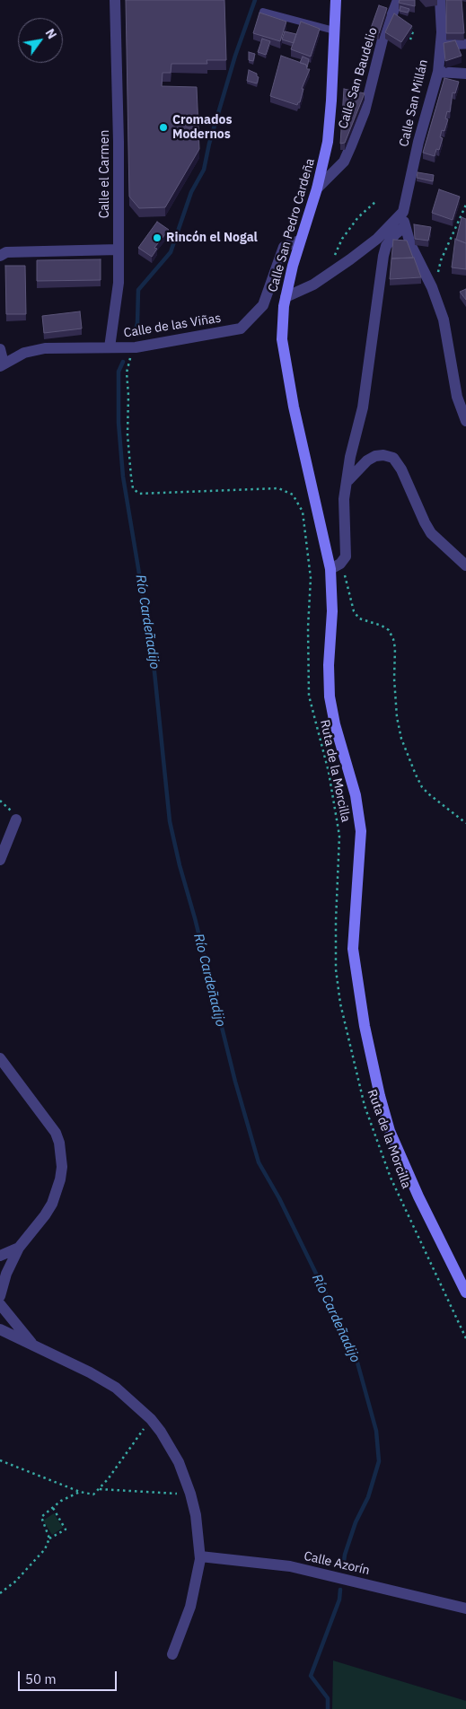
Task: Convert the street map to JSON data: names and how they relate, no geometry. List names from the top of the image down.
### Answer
{
  "streets": {
    "main road": ["Calle San Pedro Cardeña"],
    "street": [
      "Calle San Baudelio",
      "Calle San Millán",
      "Calle el Carmen",
      "Calle de las Viñas",
      "Calle Azorín"
    ],
    "path": ["Ruta de la Morcilla"]
  },
  "crossings": [
    ["Calle San Baudelio", "Calle San Pedro Cardeña"],
    ["Calle el Carmen", "Calle de las Viñas"],
    ["Calle San Pedro Cardeña", "Calle de las Viñas"],
    ["Calle de las Viñas", "Ruta de la Morcilla"]
  ],
  "water": ["Río Cardeñadijo"],
  "places": ["Cromados Modernos", "Rincón el Nogal"],
  "scale_bar": "50 m",
  "north": "top right"
}
